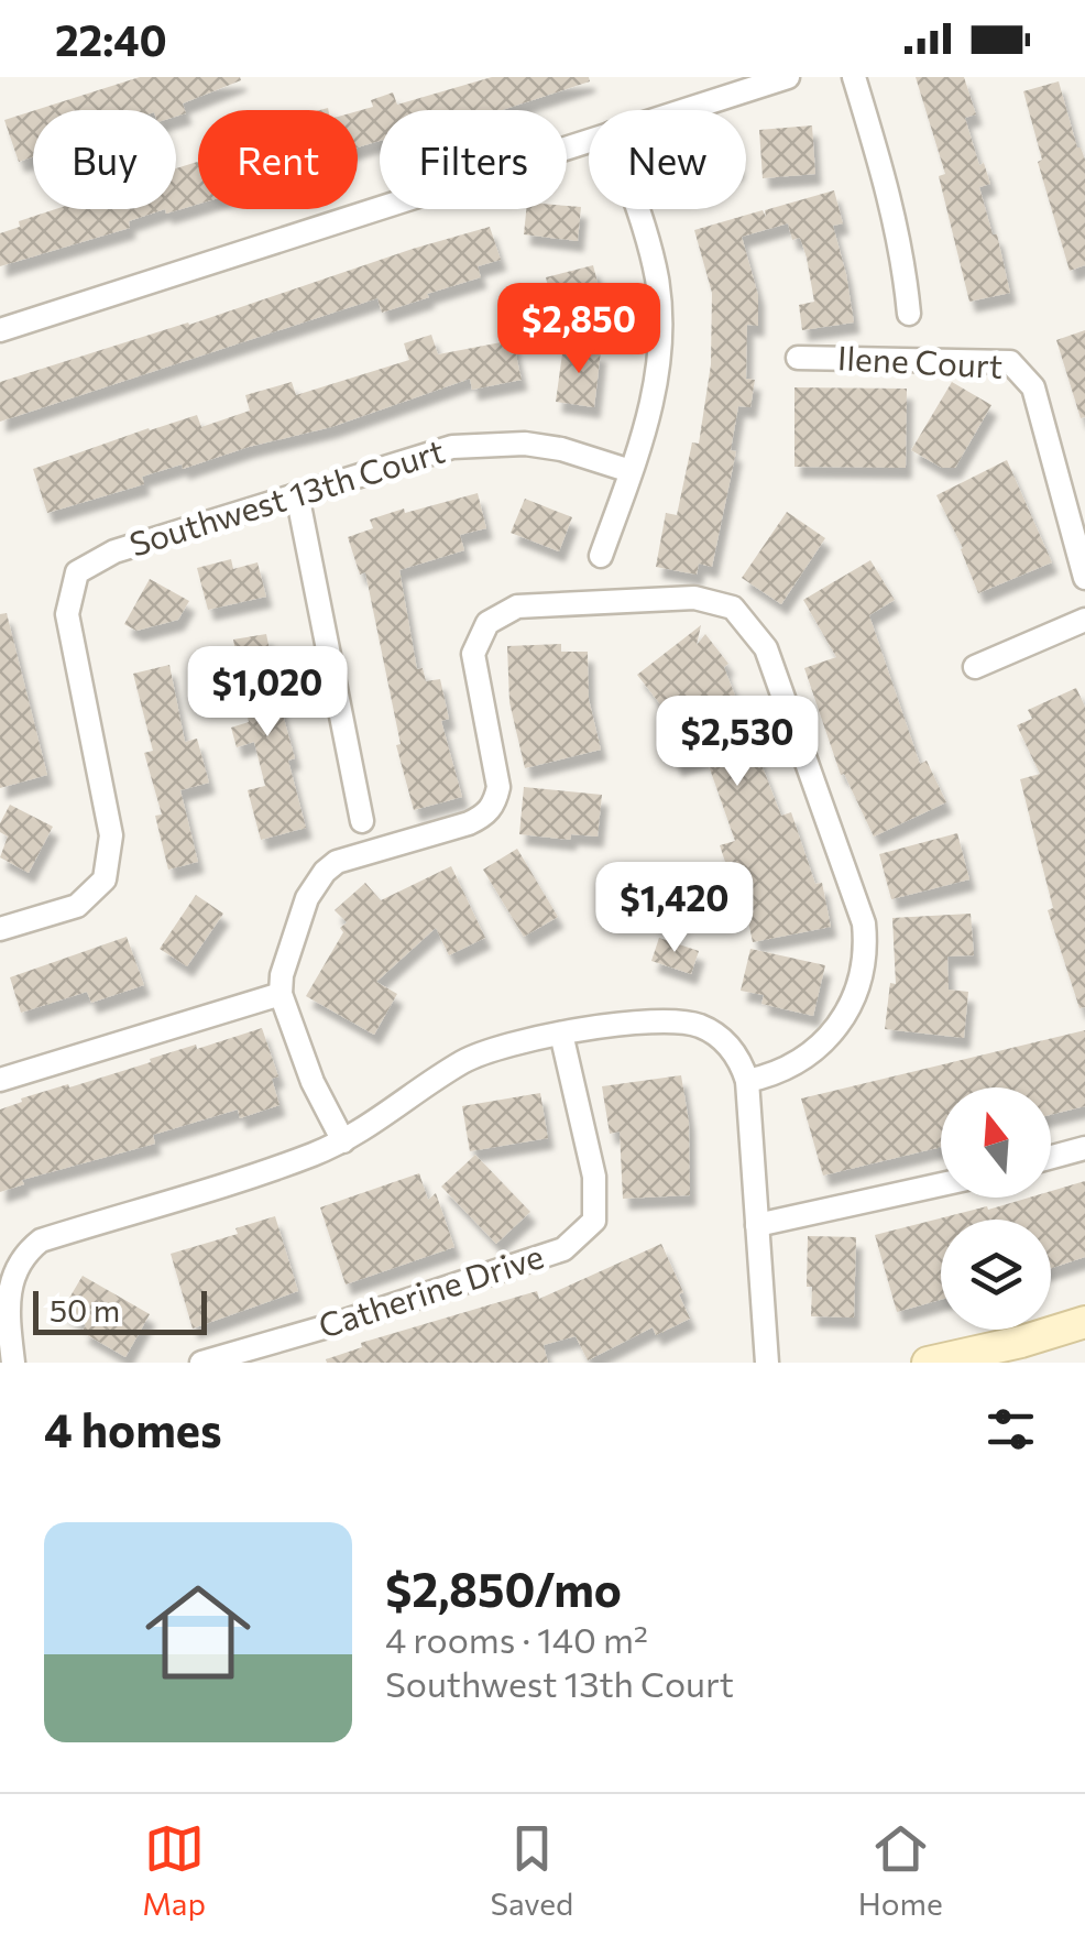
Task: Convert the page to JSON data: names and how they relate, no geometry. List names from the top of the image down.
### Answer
{
  "streets": {
    "street": ["Ilene Court", "Southwest 13th Court", "Catherine Drive"]
  },
  "scale_bar": "50 m",
  "north": "top",
  "page": {
    "status": "22:40",
    "chip": [
      "Buy",
      "Rent",
      "Filters",
      "New"
    ],
    "price": [
      "$2,850",
      "$1,020",
      "$2,530",
      "$1,420"
    ],
    "scale": "50 m",
    "heading": "4 homes",
    "list": [
      {
        "name": "$2,850/mo",
        "note": "4 rooms · 140 m² · Southwest 13th Court"
      }
    ],
    "tabs": ["Map", "Saved", "Home"]
  }
}
